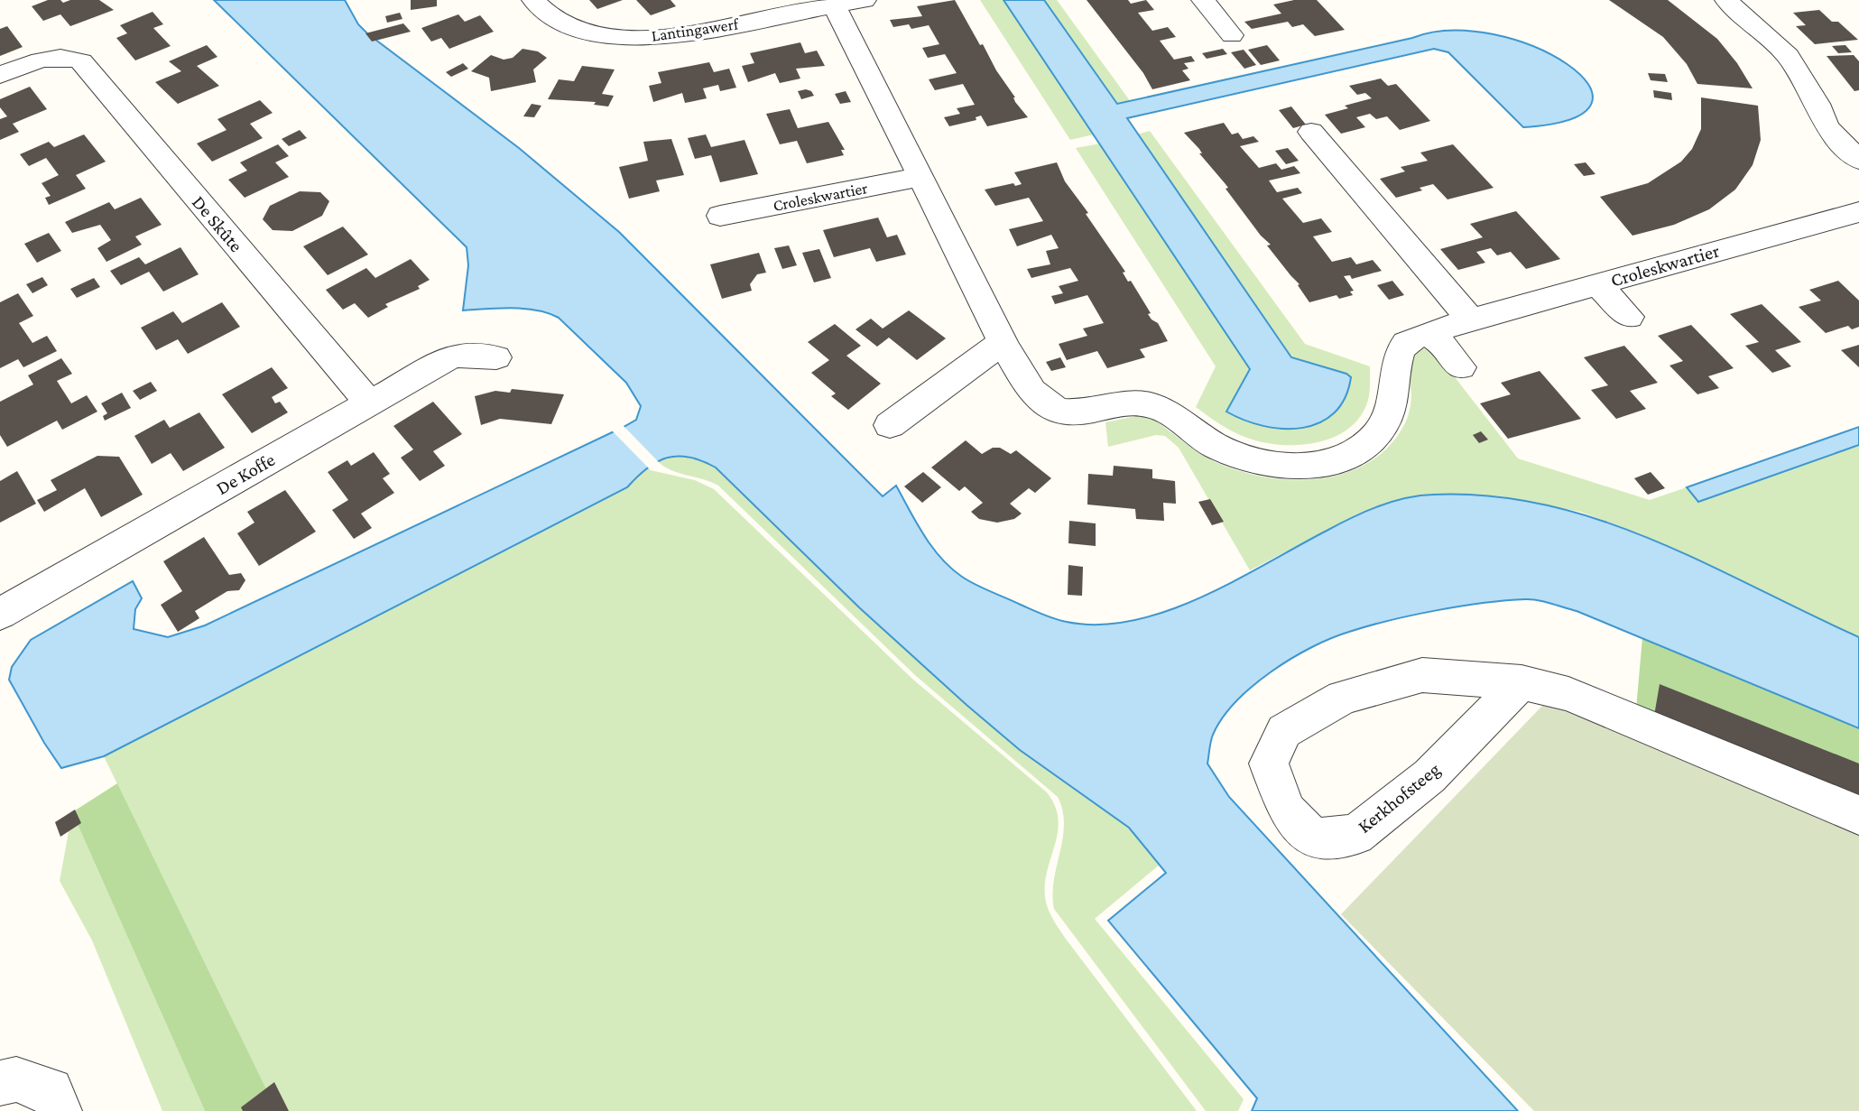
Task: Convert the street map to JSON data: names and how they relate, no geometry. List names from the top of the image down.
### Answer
{
  "streets": {
    "street": [
      "Lantingawerf",
      "Croleskwartier",
      "De Skûte",
      "De Koffe",
      "Kerkhofsteeg"
    ]
  },
  "crossings": [
    ["Lantingawerf", "Croleskwartier"],
    ["De Skûte", "De Koffe"]
  ]
}
